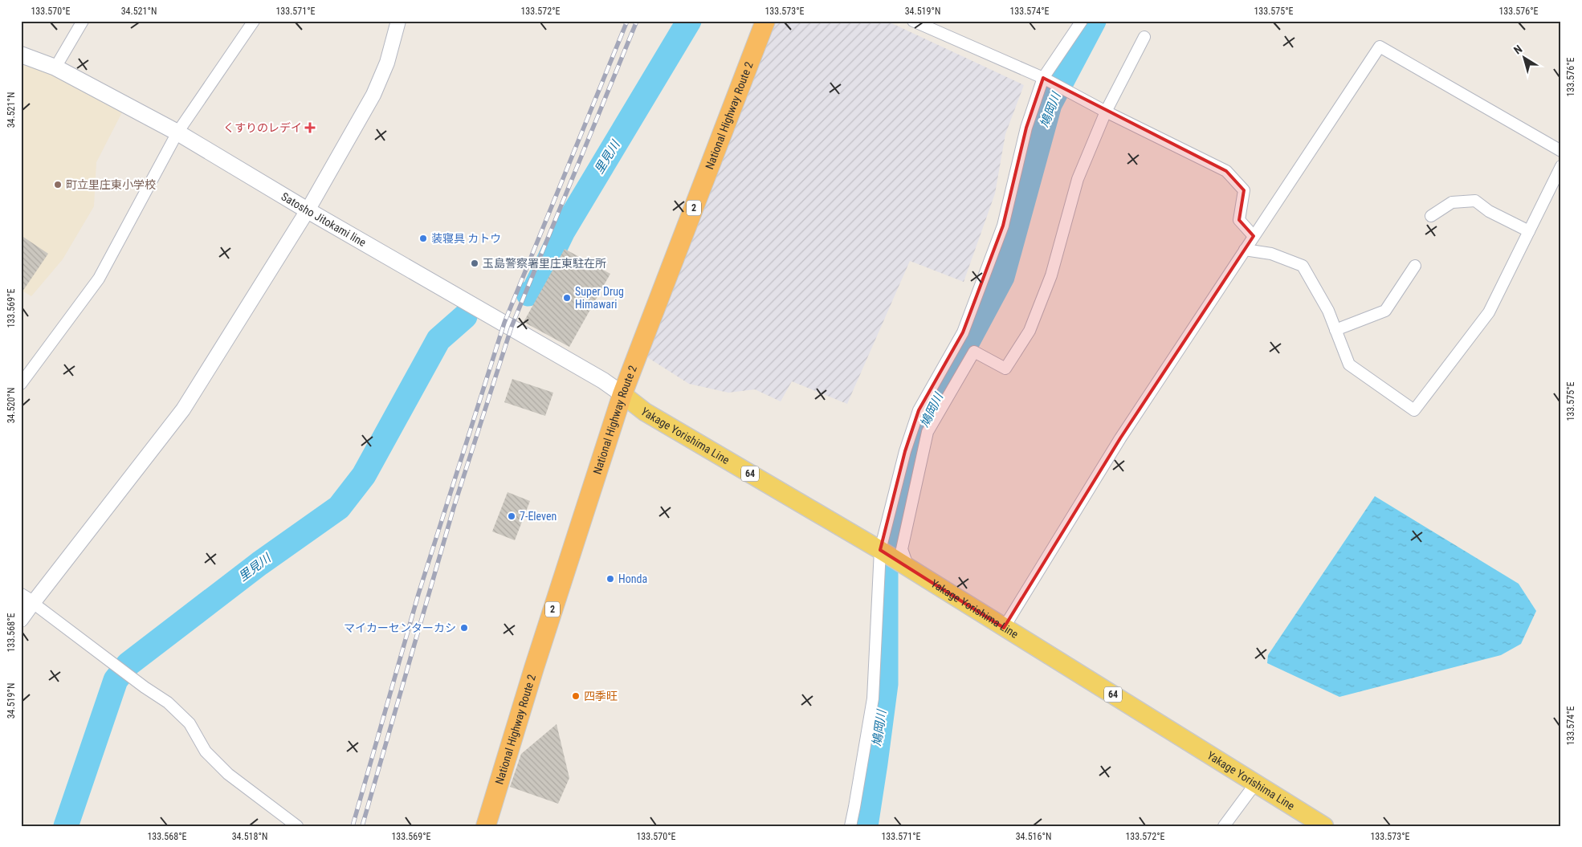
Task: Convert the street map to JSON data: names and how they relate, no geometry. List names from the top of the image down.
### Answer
{
  "streets": {
    "highway": ["National Highway Route 2", "2"],
    "main road": ["Satosho Jitokami line", "Yakage Yorishima Line", "64"]
  },
  "crossings": [
    ["National Highway Route 2", "Satosho Jitokami line"],
    ["National Highway Route 2", "Yakage Yorishima Line"],
    ["Satosho Jitokami line", "Yakage Yorishima Line"]
  ],
  "water": ["鳩岡川", "里見川"],
  "places": {
    "health": ["くすりのレデイ"],
    "other": [
      "町立里庄東小学校",
      "装寝具 カトウ",
      "玉島警察署里庄東駐在所",
      "Super Drug Himawari",
      "7-Eleven",
      "Honda",
      "マイカーセンターカシ",
      "四季旺"
    ]
  },
  "north": "top left",
  "coordinates": [
    "133.570°E",
    "34.521°N",
    "133.571°E",
    "133.572°E",
    "133.573°E",
    "34.519°N",
    "133.574°E",
    "133.575°E",
    "133.576°E",
    "133.569°E",
    "34.520°N",
    "133.568°E",
    "34.518°N",
    "34.516°N"
  ]
}
